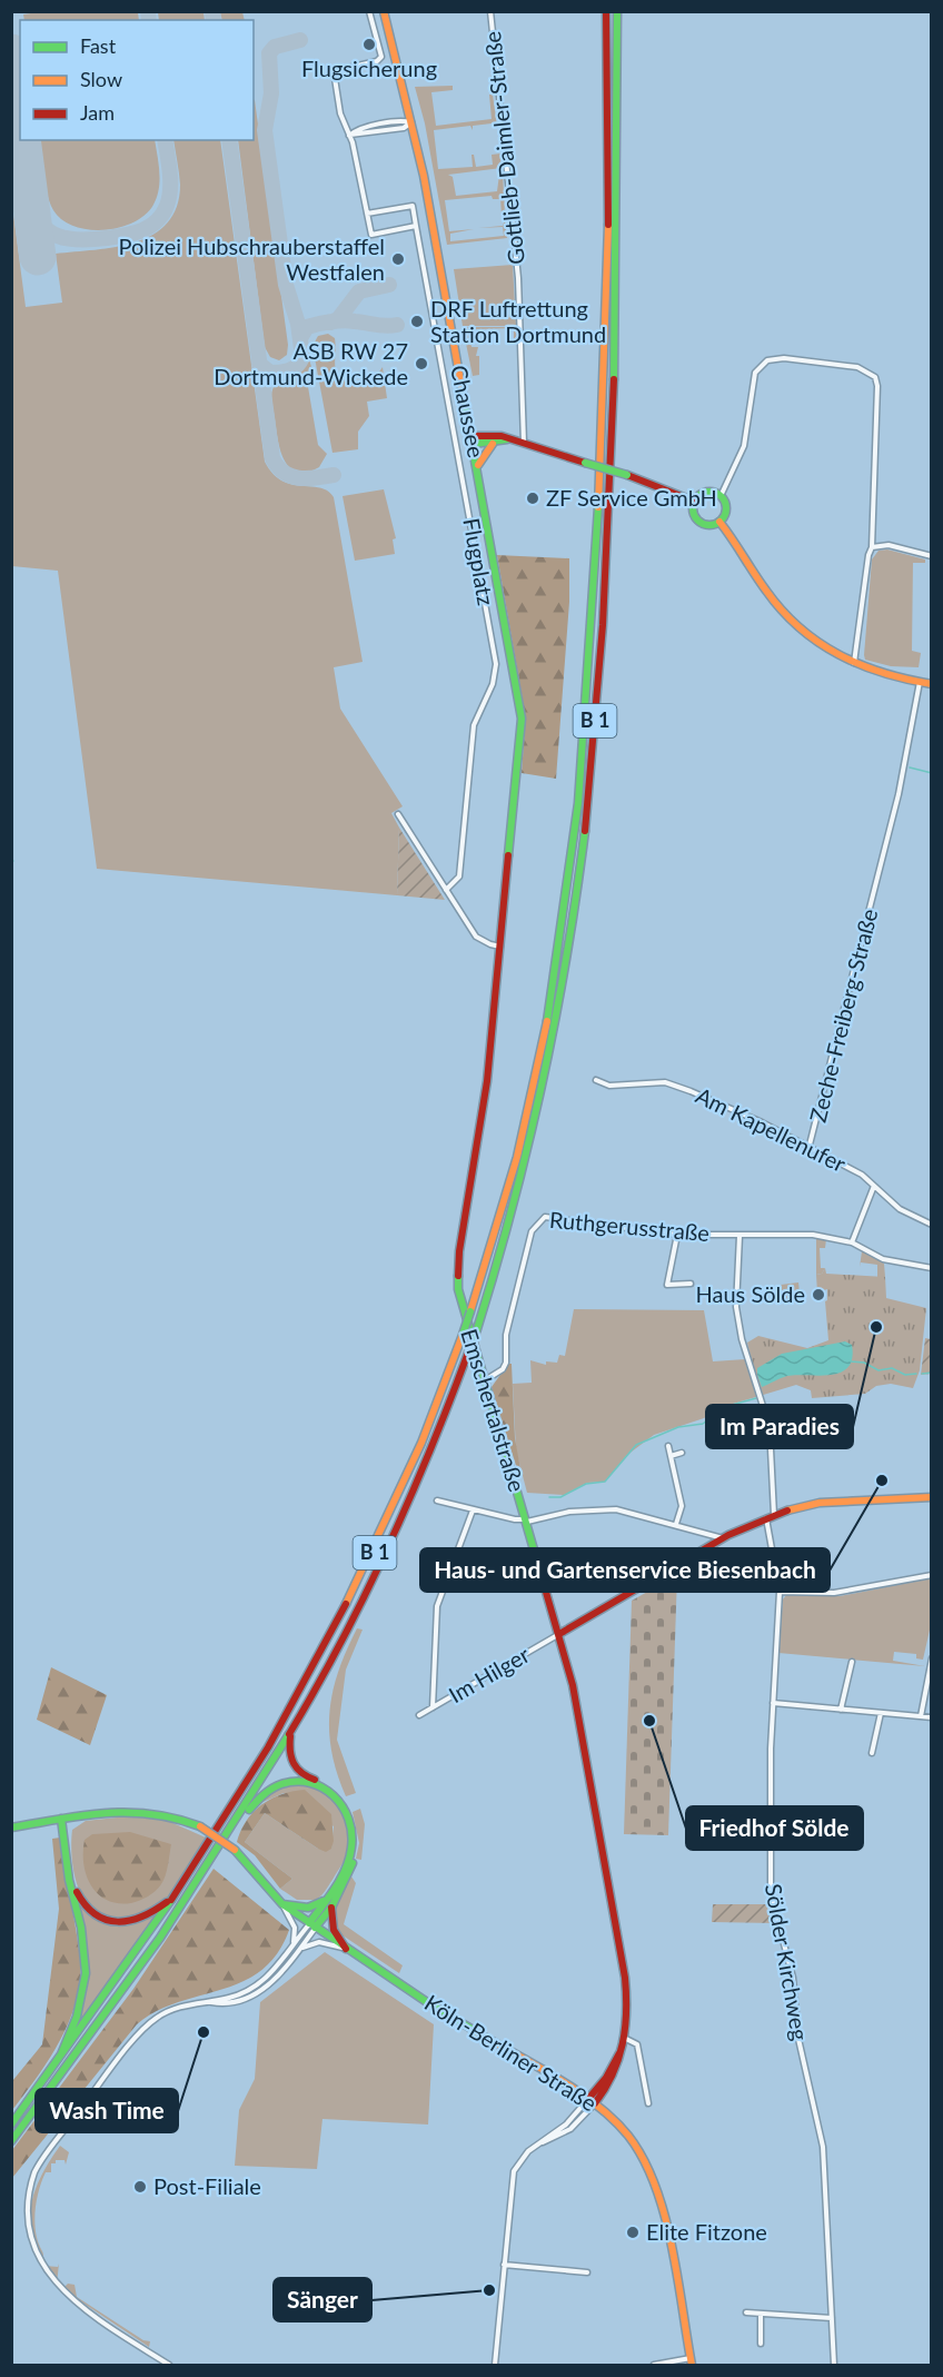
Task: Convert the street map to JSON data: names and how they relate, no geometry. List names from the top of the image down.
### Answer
{
  "streets": {
    "main road": [
      "Chaussee",
      "B 1",
      "Emschertalstraße",
      "Köln-Berliner Straße"
    ],
    "street": [
      "Gottlieb-Daimler-Straße",
      "Flugplatz",
      "Zeche-Freiberg-Straße",
      "Am Kapellenufer",
      "Ruthgerusstraße",
      "Im Hilger",
      "Sölder Kirchweg"
    ]
  },
  "crossings": [
    ["Chaussee", "Emschertalstraße"],
    ["Zeche-Freiberg-Straße", "Am Kapellenufer"],
    ["Ruthgerusstraße", "Emschertalstraße"],
    ["Emschertalstraße", "Im Hilger"],
    ["Emschertalstraße", "Köln-Berliner Straße"]
  ],
  "places": [
    "Flugsicherung",
    "Polizei Hubschrauberstaffel Westfalen",
    "DRF Luftrettung Station Dortmund",
    "ASB RW 27 Dortmund-Wickede",
    "ZF Service GmbH",
    "Haus Sölde",
    "Im Paradies",
    "Haus- und Gartenservice Biesenbach",
    "Friedhof Sölde",
    "Wash Time",
    "Post-Filiale",
    "Elite Fitzone",
    "Sänger"
  ],
  "legend": ["Fast", "Slow", "Jam"]
}
